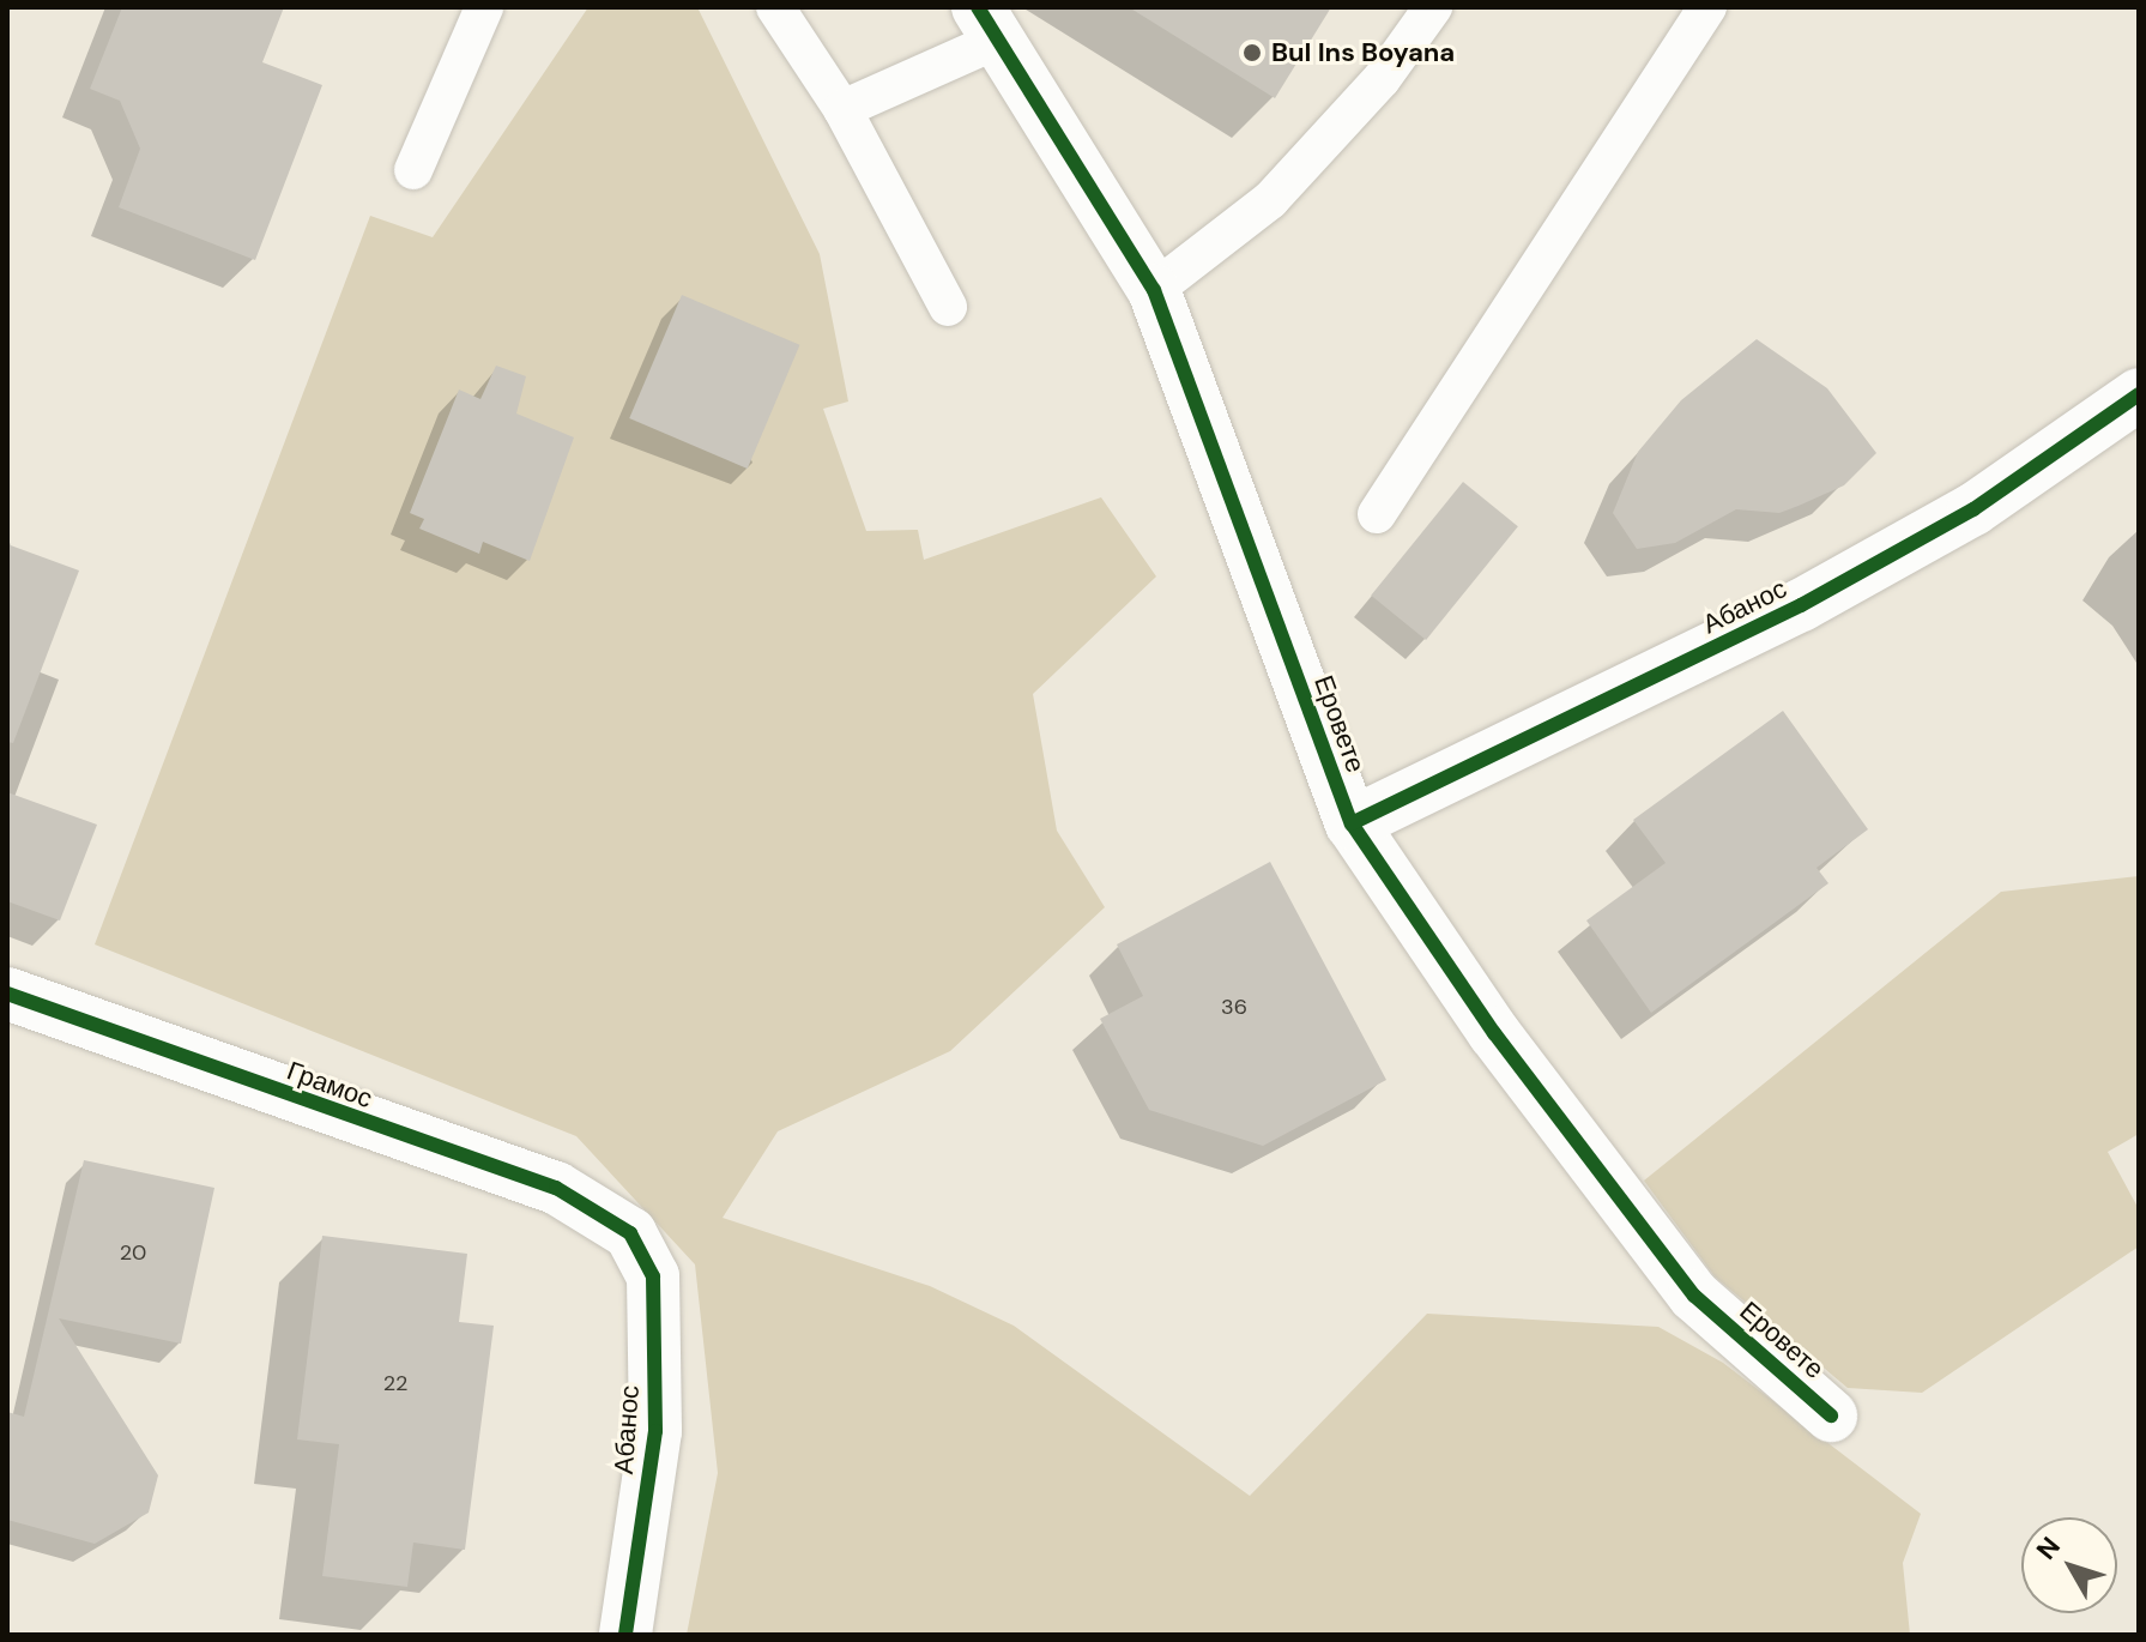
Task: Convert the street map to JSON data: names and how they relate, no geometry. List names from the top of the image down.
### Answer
{
  "streets": {
    "street": ["Абанос", "Еровете", "Грамос"]
  },
  "crossings": [
    ["Абанос", "Еровете"],
    ["Абанос", "Грамос"]
  ],
  "places": ["Bul Ins Boyana"],
  "house_numbers": ["36", "20", "22"],
  "north": "top left"
}
